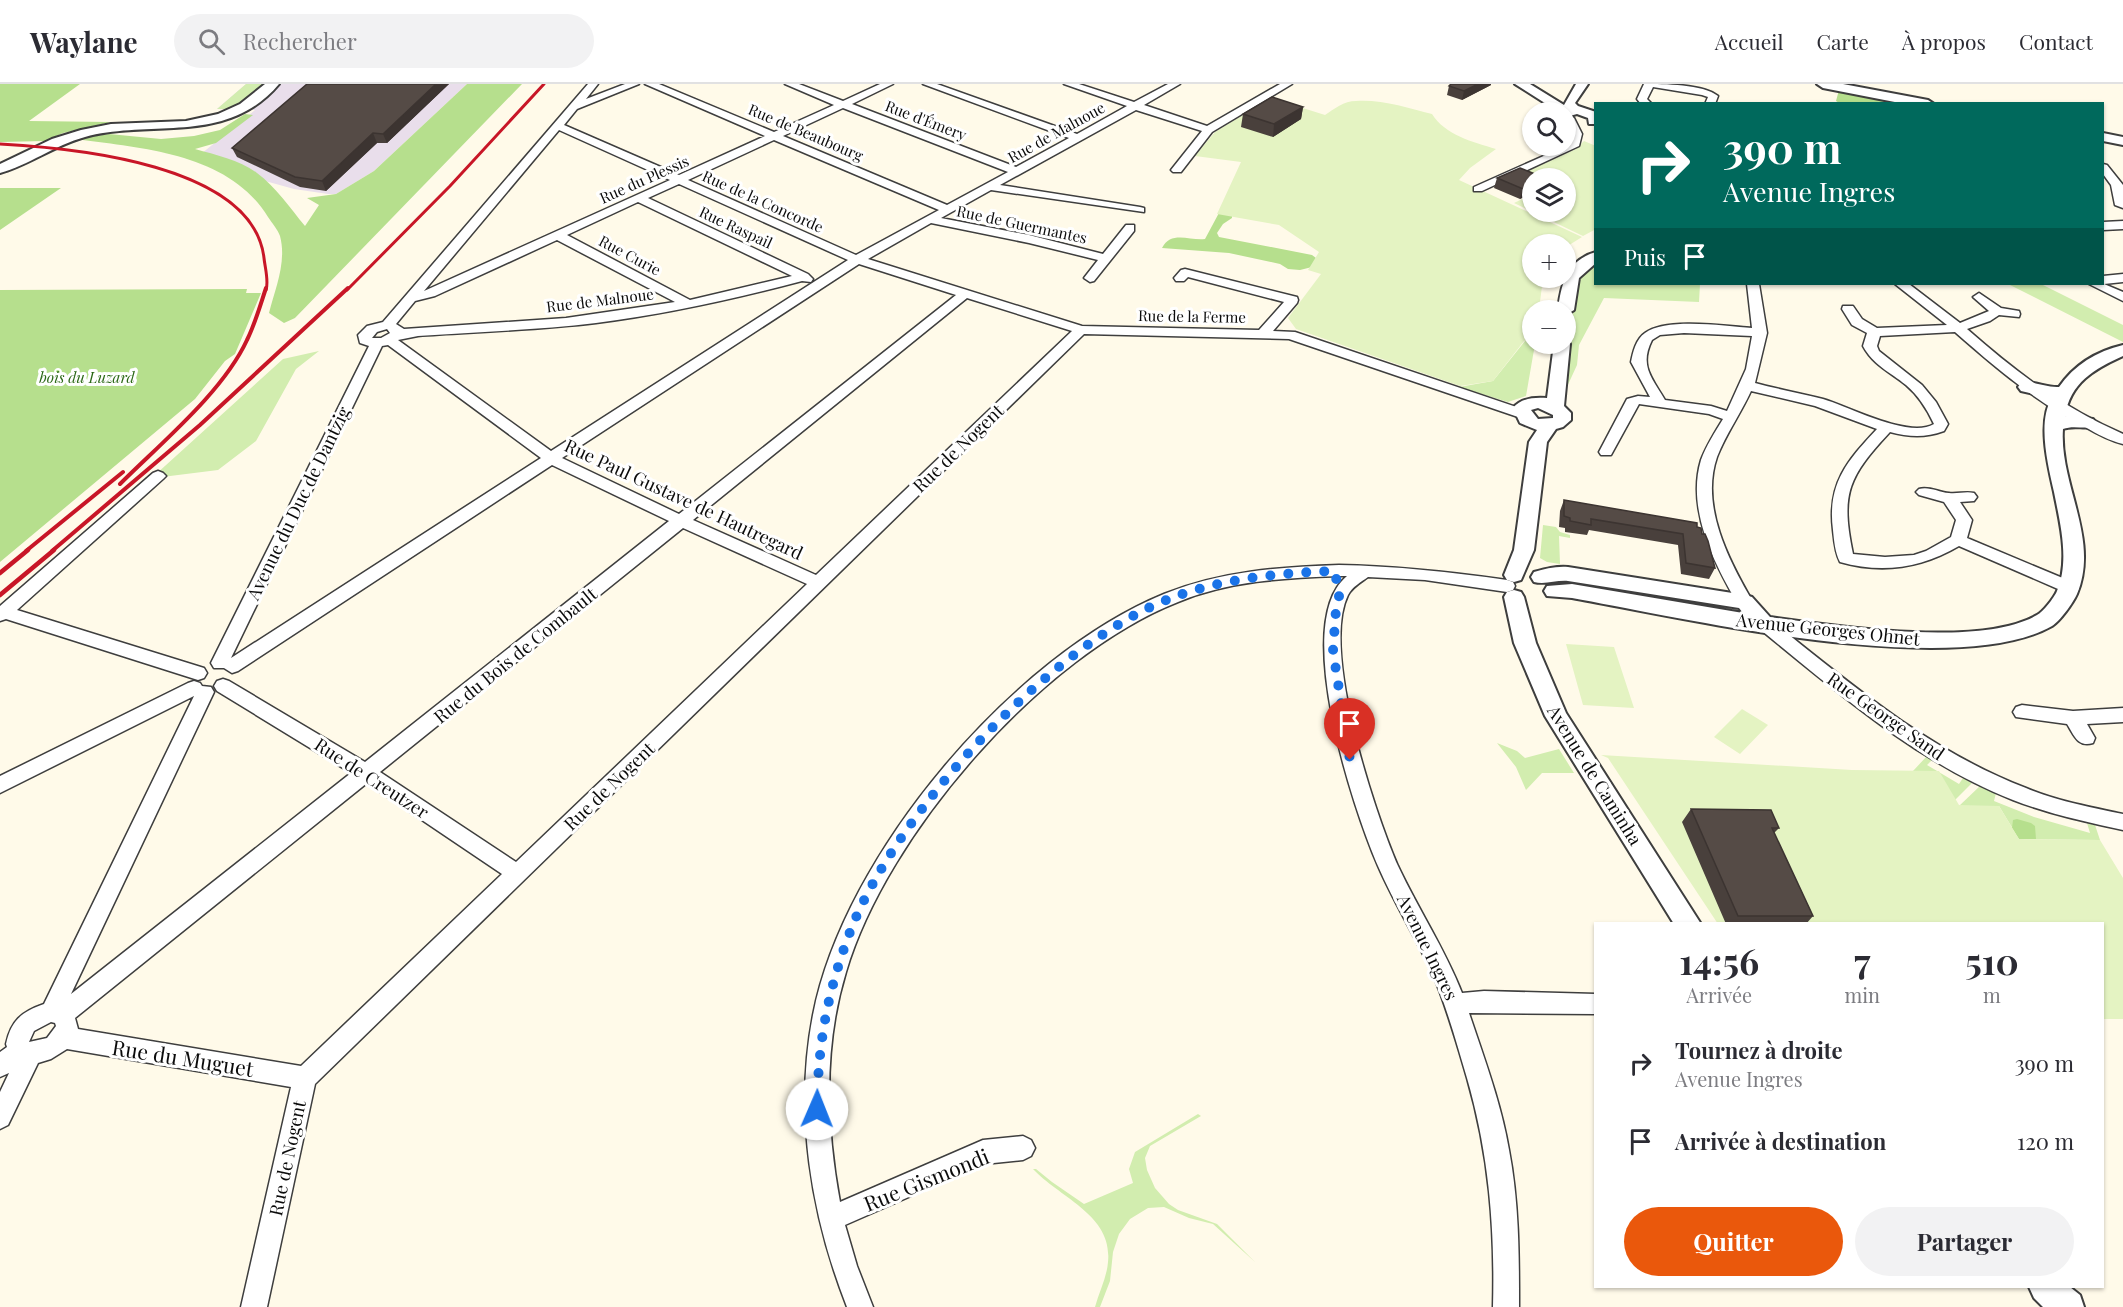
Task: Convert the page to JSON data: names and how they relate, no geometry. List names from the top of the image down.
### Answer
{
  "streets": {
    "street": [
      "Rue d'Émery",
      "Rue de Beaubourg",
      "Rue de Malnoue",
      "Rue du Plessis",
      "Rue de la Concorde",
      "Rue de Guermantes",
      "Rue Raspail",
      "Rue Curie",
      "Rue de la Ferme",
      "Rue de Nogent",
      "Rue Paul Gustave de Hautregard",
      "Avenue du Duc de Dantzig",
      "Avenue Georges Ohnet",
      "Rue du Bois de Combault",
      "Rue George Sand",
      "Avenue de Caminha",
      "Rue de Creutzer",
      "Avenue Ingres",
      "Rue du Muguet",
      "Rue Gismondi"
    ]
  },
  "crossings": [
    ["Rue d'Émery", "Rue de Malnoue"],
    ["Rue d'Émery", "Rue du Plessis"],
    ["Rue de Beaubourg", "Rue de Malnoue"],
    ["Rue de Beaubourg", "Rue du Plessis"],
    ["Rue de Malnoue", "Rue de la Concorde"],
    ["Rue de Malnoue", "Rue de Guermantes"],
    ["Rue de Malnoue", "Rue Raspail"],
    ["Rue de Malnoue", "Rue Curie"],
    ["Rue de Malnoue", "Rue de la Ferme"],
    ["Rue de Malnoue", "Rue Paul Gustave de Hautregard"],
    ["Rue de Malnoue", "Avenue du Duc de Dantzig"],
    ["Rue du Plessis", "Rue de la Concorde"],
    ["Rue du Plessis", "Rue Raspail"],
    ["Rue du Plessis", "Rue Curie"],
    ["Rue du Plessis", "Avenue du Duc de Dantzig"],
    ["Rue de la Concorde", "Rue de la Ferme"],
    ["Rue de la Concorde", "Avenue du Duc de Dantzig"],
    ["Rue de la Ferme", "Rue de Nogent"],
    ["Rue de la Ferme", "Rue du Bois de Combault"],
    ["Rue de Nogent", "Rue Paul Gustave de Hautregard"],
    ["Rue de Nogent", "Rue de Creutzer"],
    ["Rue de Nogent", "Rue du Muguet"],
    ["Rue Paul Gustave de Hautregard", "Avenue du Duc de Dantzig"],
    ["Rue Paul Gustave de Hautregard", "Rue du Bois de Combault"],
    ["Avenue du Duc de Dantzig", "Rue de Creutzer"],
    ["Avenue Georges Ohnet", "Rue George Sand"],
    ["Avenue Georges Ohnet", "Avenue de Caminha"],
    ["Rue du Bois de Combault", "Rue de Creutzer"]
  ],
  "parks": ["bois du Luzard"],
  "page": {
    "header": "Waylane",
    "search": "Rechercher",
    "nav": [
      "Accueil",
      "Carte",
      "À propos",
      "Contact"
    ],
    "map_buttons": ["+", "−"],
    "turn": ["390 m", "Avenue Ingres"],
    "then": "Puis",
    "eta": [
      "14:56",
      "Arrivée",
      "7",
      "min",
      "510",
      "m"
    ],
    "list": [
      {
        "name": "Tournez à droite",
        "note": "Avenue Ingres",
        "value": "390 m"
      },
      {
        "name": "Arrivée à destination",
        "value": "120 m"
      }
    ],
    "buttons": ["Quitter", "Partager"]
  }
}
